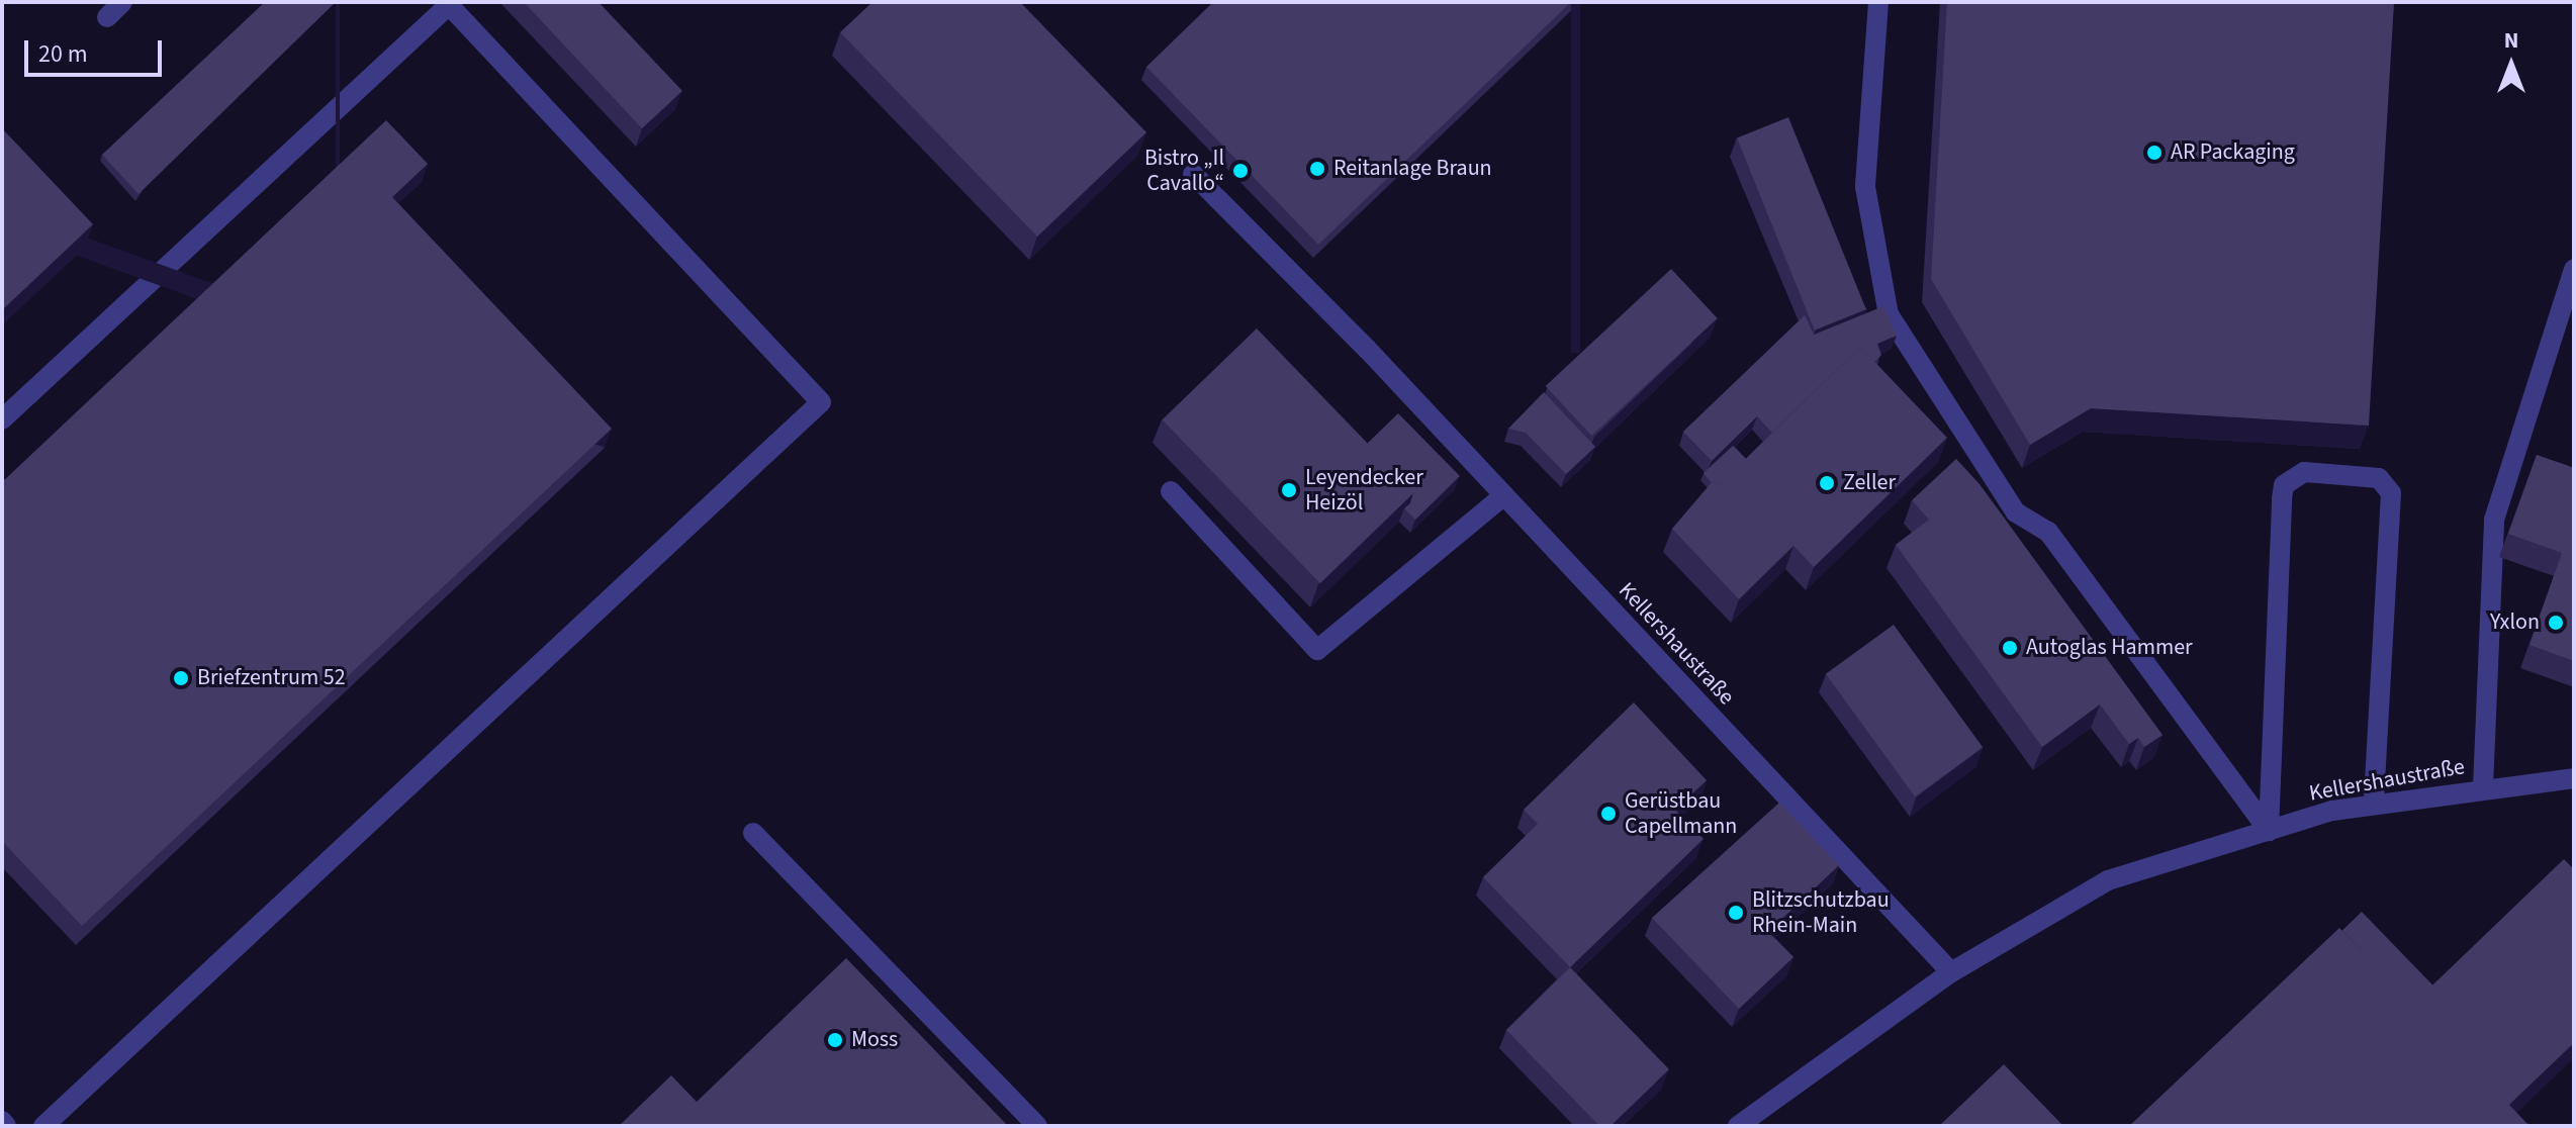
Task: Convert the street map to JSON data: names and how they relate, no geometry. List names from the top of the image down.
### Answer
{
  "streets": {
    "street": ["Kellershaustraße"]
  },
  "places": [
    "AR Packaging",
    "Reitanlage Braun",
    "Bistro „Il Cavallo“",
    "Zeller",
    "Leyendecker Heizöl",
    "Yxlon",
    "Autoglas Hammer",
    "Briefzentrum 52",
    "Gerüstbau Capellmann",
    "Blitzschutzbau Rhein-Main",
    "Moss"
  ],
  "scale_bar": "20 m",
  "north": "top"
}
